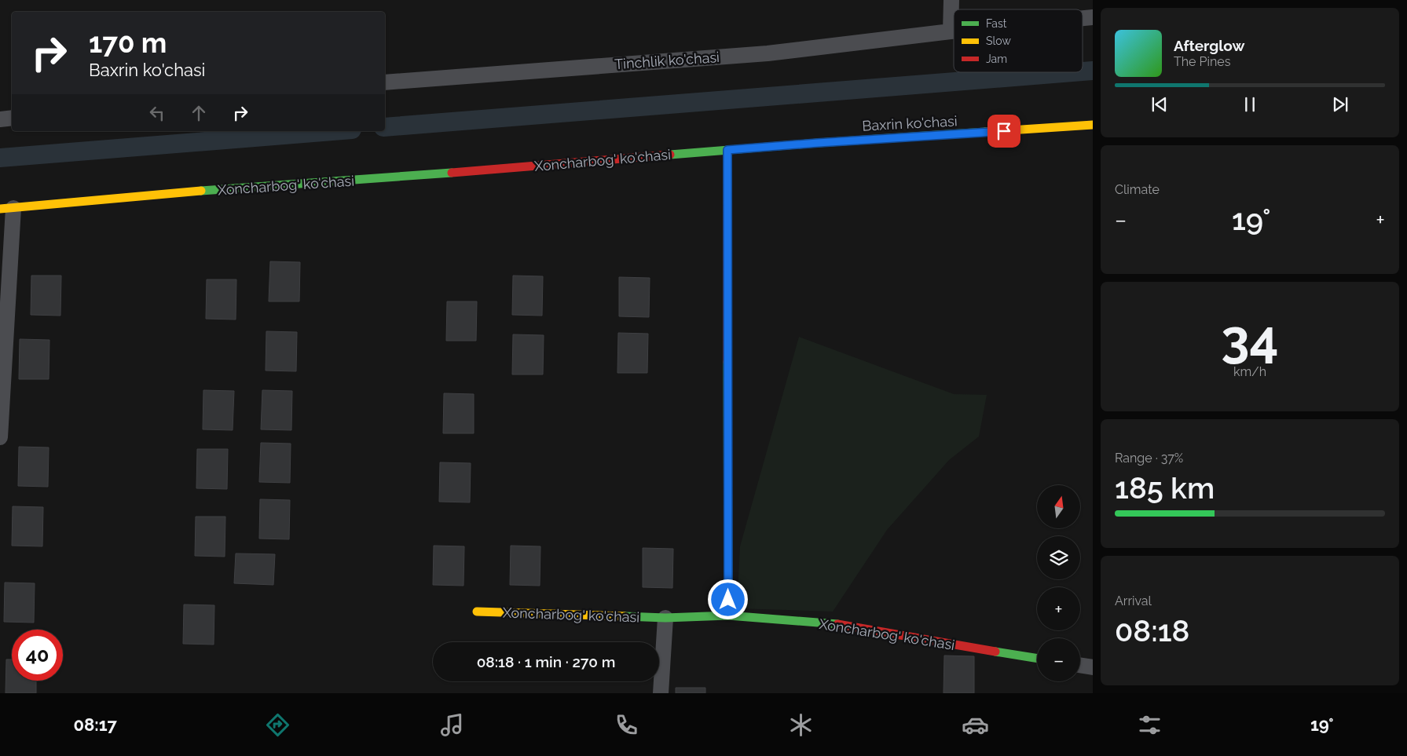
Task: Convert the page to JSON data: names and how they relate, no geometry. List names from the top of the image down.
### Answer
{
  "streets": {
    "street": ["Tinchlik ko'chasi", "Baxrin ko'chasi", "Xoncharbog' ko'chasi"]
  },
  "crossings": [
    ["Baxrin ko'chasi", "Xoncharbog' ko'chasi"]
  ],
  "legend": ["Fast", "Slow", "Jam"],
  "north": "top",
  "page": {
    "turn": ["170 m", "Baxrin ko'chasi"],
    "song": ["Afterglow", "The Pines"],
    "tile": [
      "Climate",
      ["34", "km/h"],
      ["Range · 37%", "185 km"],
      ["Arrival", "08:18"]
    ],
    "heat": ["−", "19°", "+"],
    "map_buttons": ["+", "−"],
    "limit": "40",
    "trip": "08:18 · 1 min · 270 m",
    "tabs": ["08:17", "19°"]
  }
}
